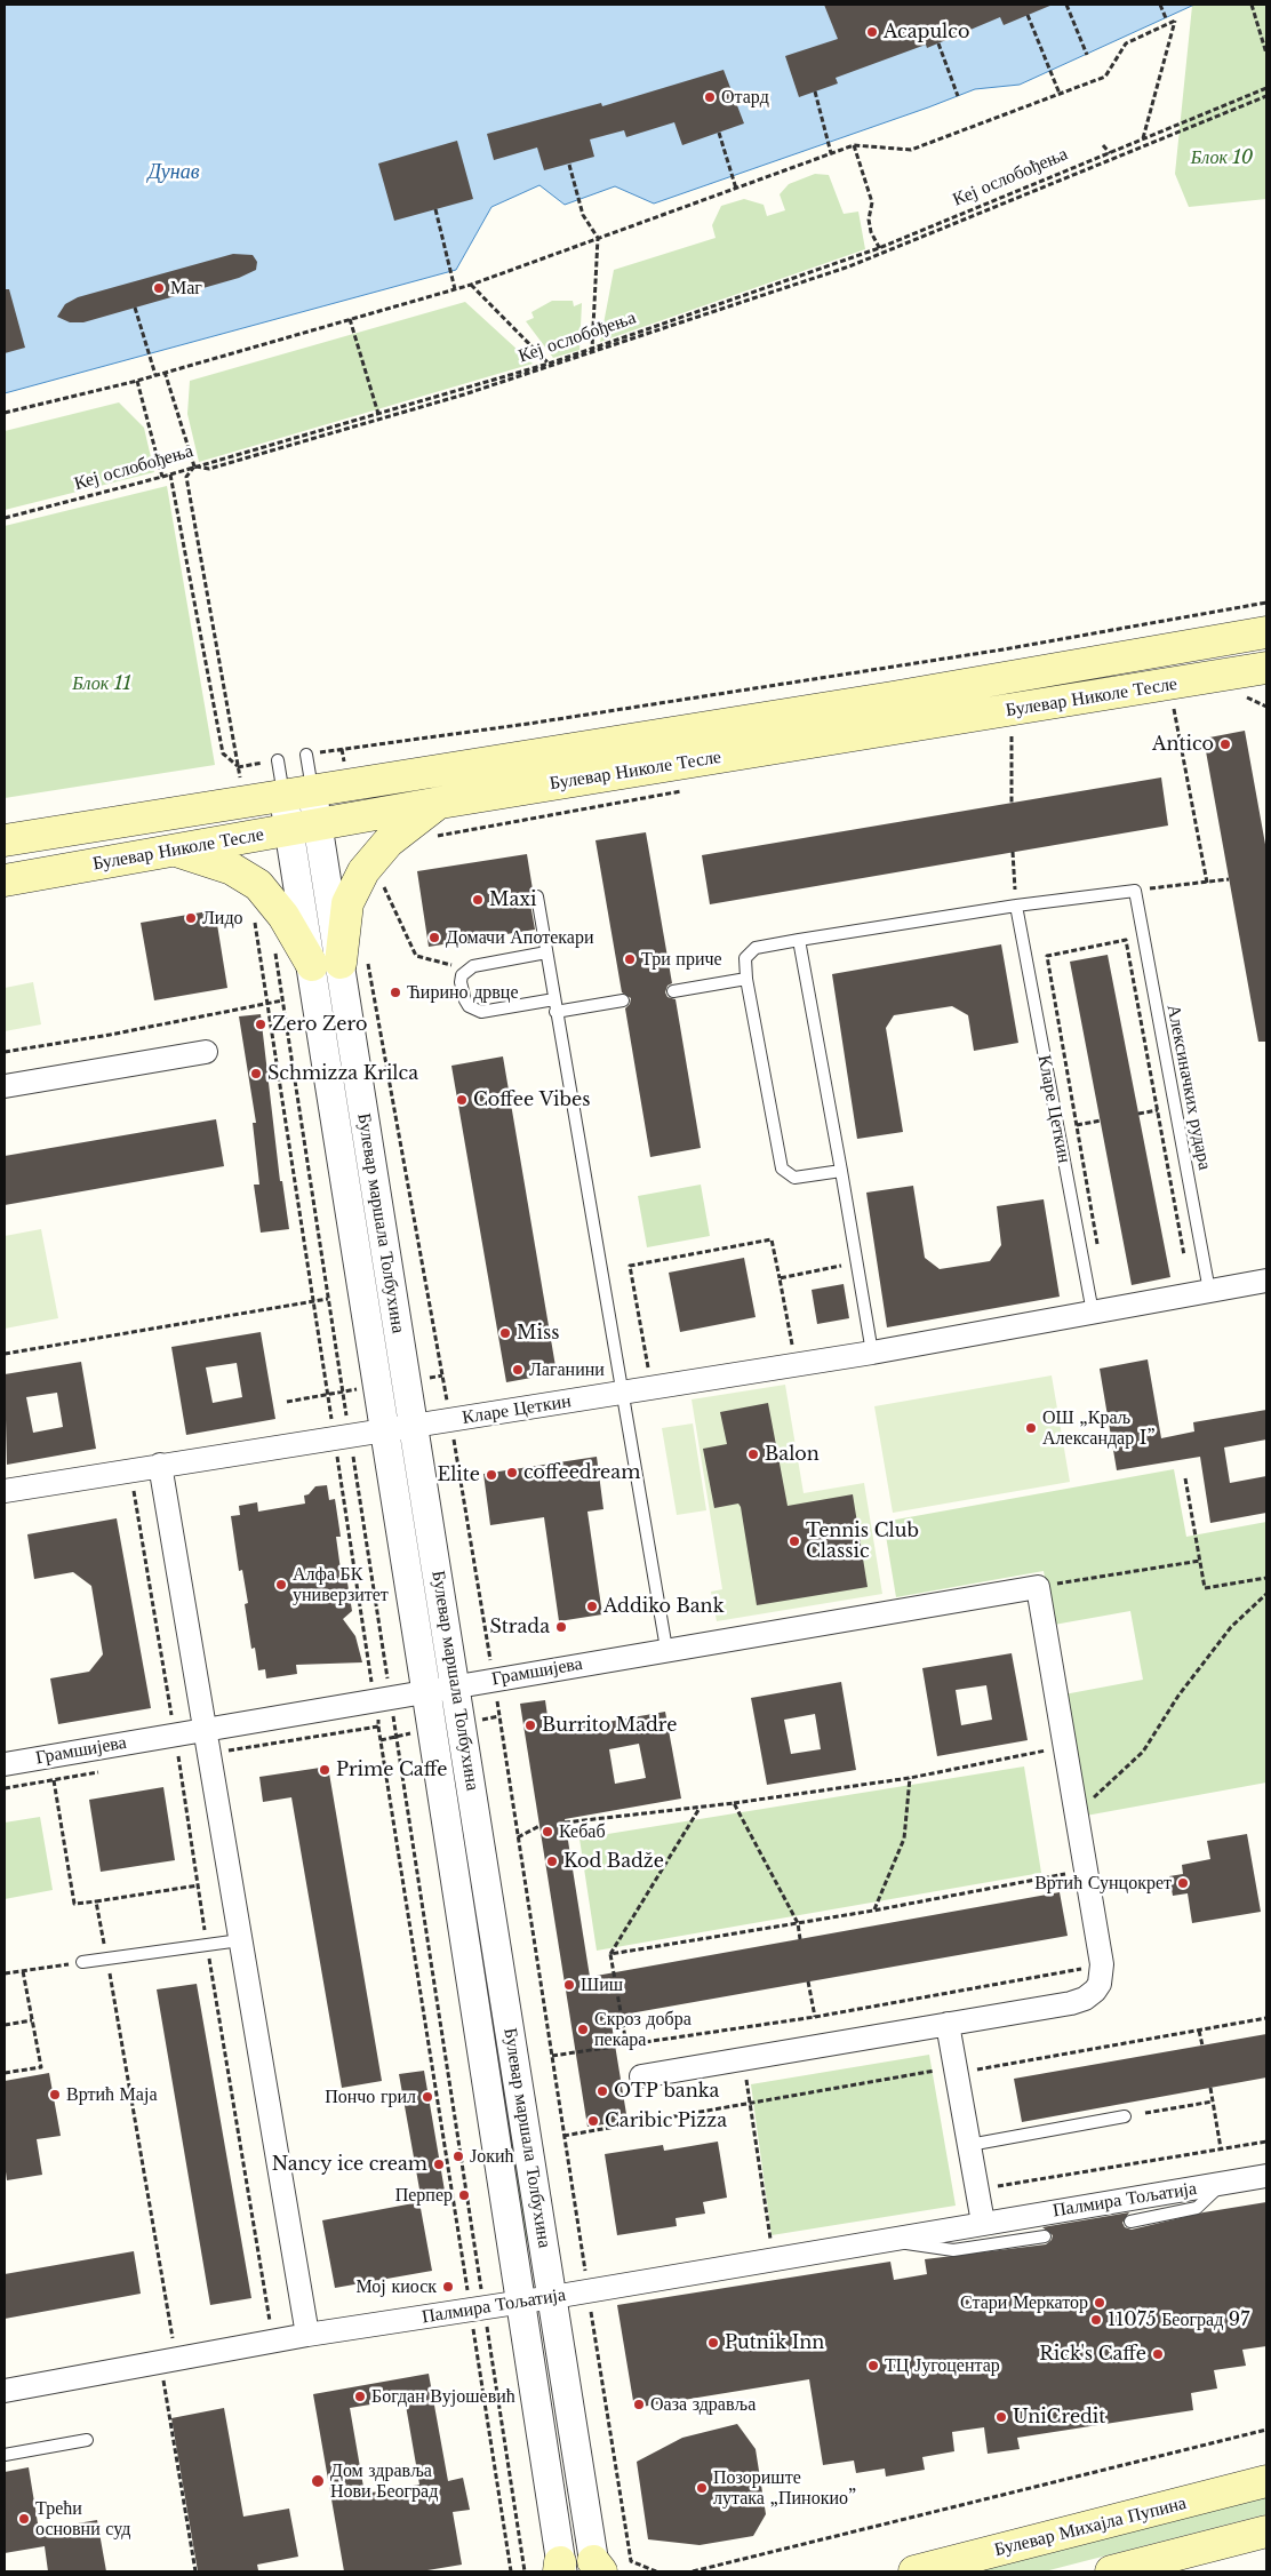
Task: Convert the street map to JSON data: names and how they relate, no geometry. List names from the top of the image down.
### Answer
{
  "streets": {
    "main road": ["Булевар Николе Тесле", "Булевар Михајла Пупина"],
    "street": [
      "Кларе Цеткин",
      "Булевар маршала Толбухина",
      "Грамшијева",
      "Палмира Тољатија"
    ],
    "lane": ["Алексиначких рудара"],
    "path": ["Кеј ослобођења"]
  },
  "crossings": [
    ["Булевар Николе Тесле", "Булевар маршала Толбухина"],
    ["Алексиначких рудара", "Кларе Цеткин"],
    ["Кларе Цеткин", "Булевар маршала Толбухина"],
    ["Булевар маршала Толбухина", "Грамшијева"],
    ["Булевар маршала Толбухина", "Палмира Тољатија"]
  ],
  "water": ["Дунав"],
  "parks": ["Блок 10", "Блок 11"],
  "places": [
    "Acapulco",
    "Отард",
    "Маг",
    "Antico",
    "Maxi",
    "Лидо",
    "Домачи Апотекари",
    "Три приче",
    "Ћирино дрвце",
    "Zero Zero",
    "Schmizza Krilca",
    "Coffee Vibes",
    "Miss",
    "Лаганини",
    "ОШ „Краљ Александар I”",
    "Balon",
    "coffeedream",
    "Elite",
    "Tennis Club Classic",
    "Алфа БК универзитет",
    "Addiko Bank",
    "Strada",
    "Burrito Madre",
    "Prime Caffe",
    "Кебаб",
    "Kod Badže",
    "Вртић Сунцокрет",
    "Шиш",
    "Скроз добра пекара",
    "OTP banka",
    "Вртић Маја",
    "Пончо грил",
    "Caribic Pizza",
    "Јокић",
    "Nancy ice cream",
    "Перпер",
    "Мој киоск",
    "Стари Меркатор",
    "11075 Београд 97",
    "Putnik Inn",
    "Rick's Caffe",
    "ТЦ Југоцентар",
    "Богдан Вујошевић",
    "Оаза здравља",
    "UniCredit",
    "Дом здравља Нови Београд",
    "Позориште лутака „Пинокио”",
    "Трећи основни суд"
  ]
}
